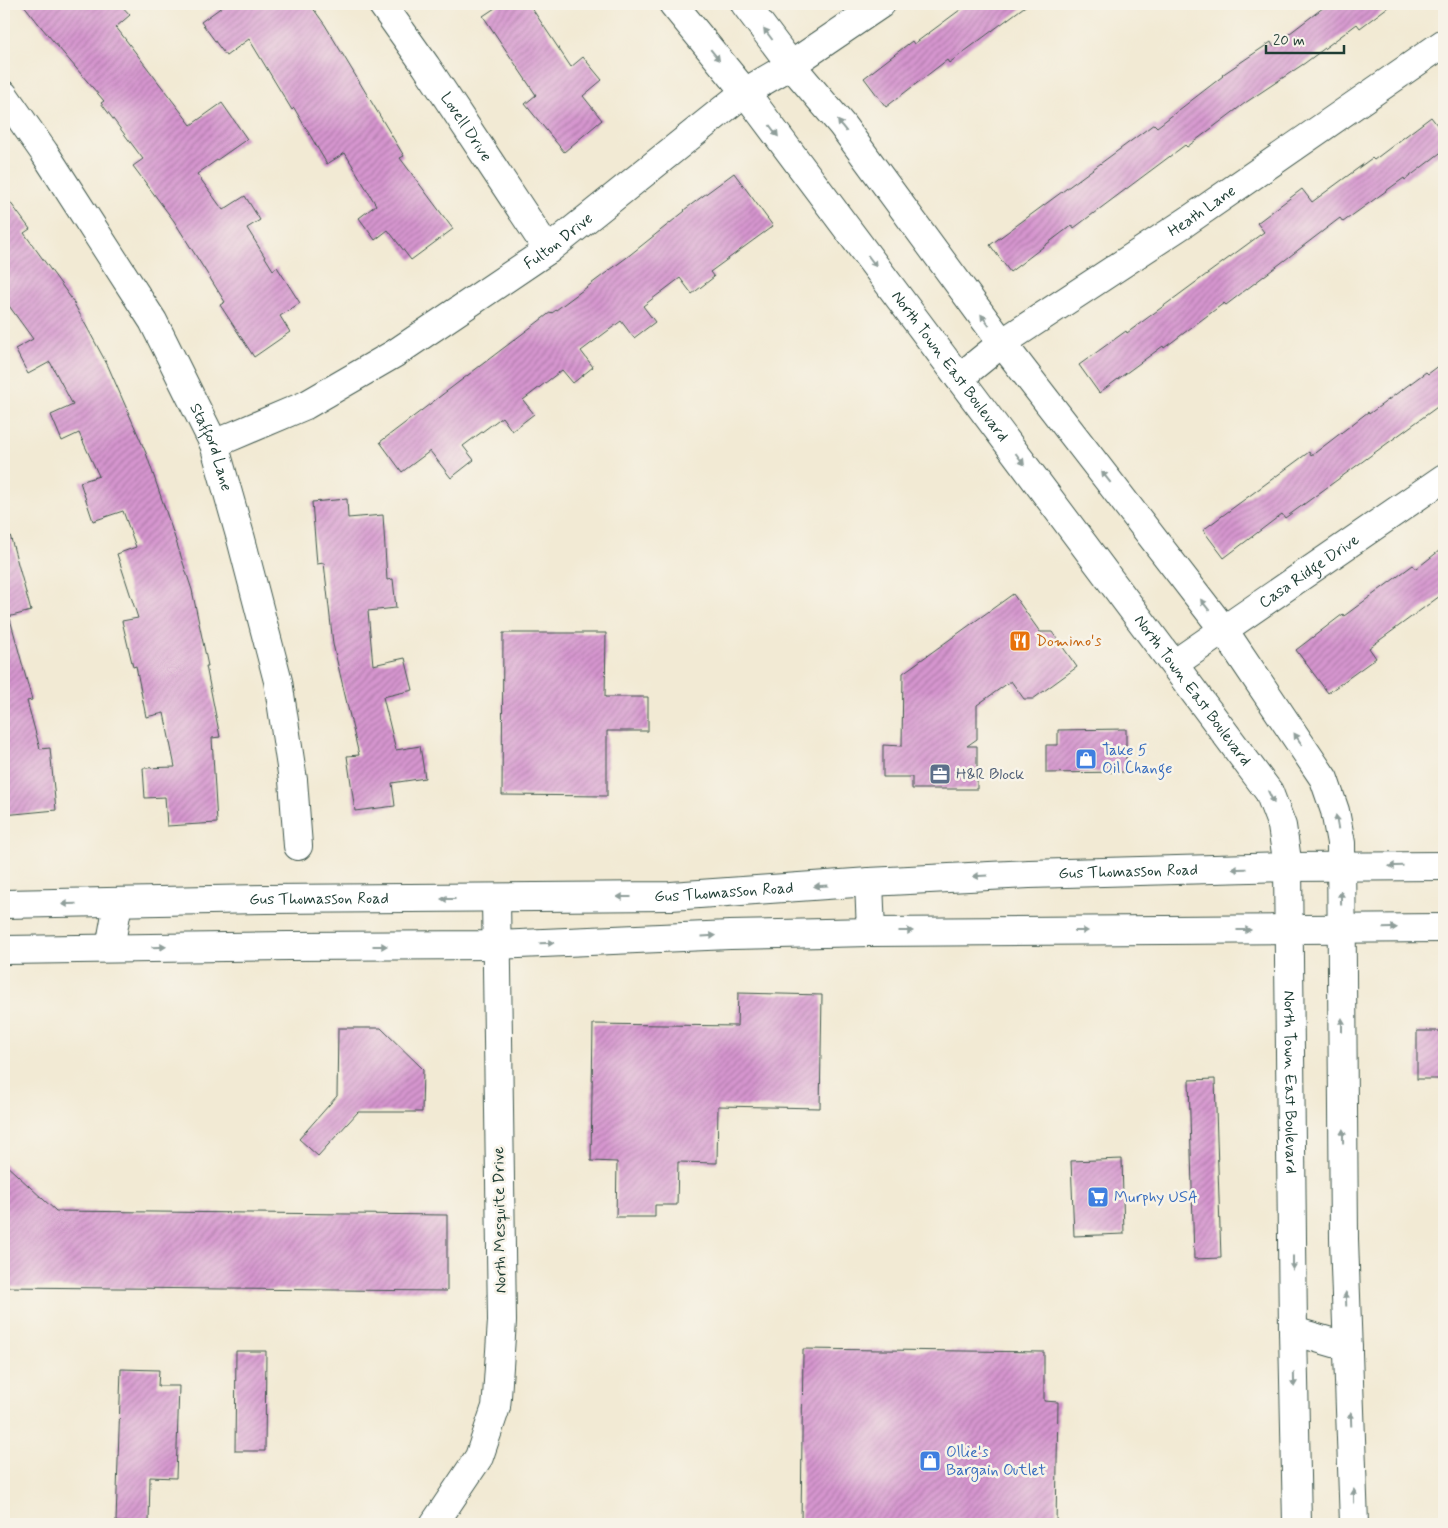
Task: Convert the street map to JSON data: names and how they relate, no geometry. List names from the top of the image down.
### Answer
{
  "streets": {
    "main road": [
      "Lovell Drive",
      "Heath Lane",
      "Fulton Drive",
      "North Town East Boulevard",
      "Stafford Lane",
      "Casa Ridge Drive",
      "Gus Thomasson Road",
      "North Mesquite Drive"
    ]
  },
  "crossings": [
    ["Lovell Drive", "Fulton Drive"],
    ["Heath Lane", "North Town East Boulevard"],
    ["Fulton Drive", "North Town East Boulevard"],
    ["Fulton Drive", "Stafford Lane"],
    ["North Town East Boulevard", "Casa Ridge Drive"],
    ["North Town East Boulevard", "Gus Thomasson Road"],
    ["Gus Thomasson Road", "North Mesquite Drive"]
  ],
  "places": {
    "restaurant": ["Domino's"],
    "shop": ["Take 5 Oil Change", "Ollie's Bargain Outlet"],
    "office": ["H&R Block"],
    "supermarket": ["Murphy USA"]
  },
  "scale_bar": "20 m"
}
